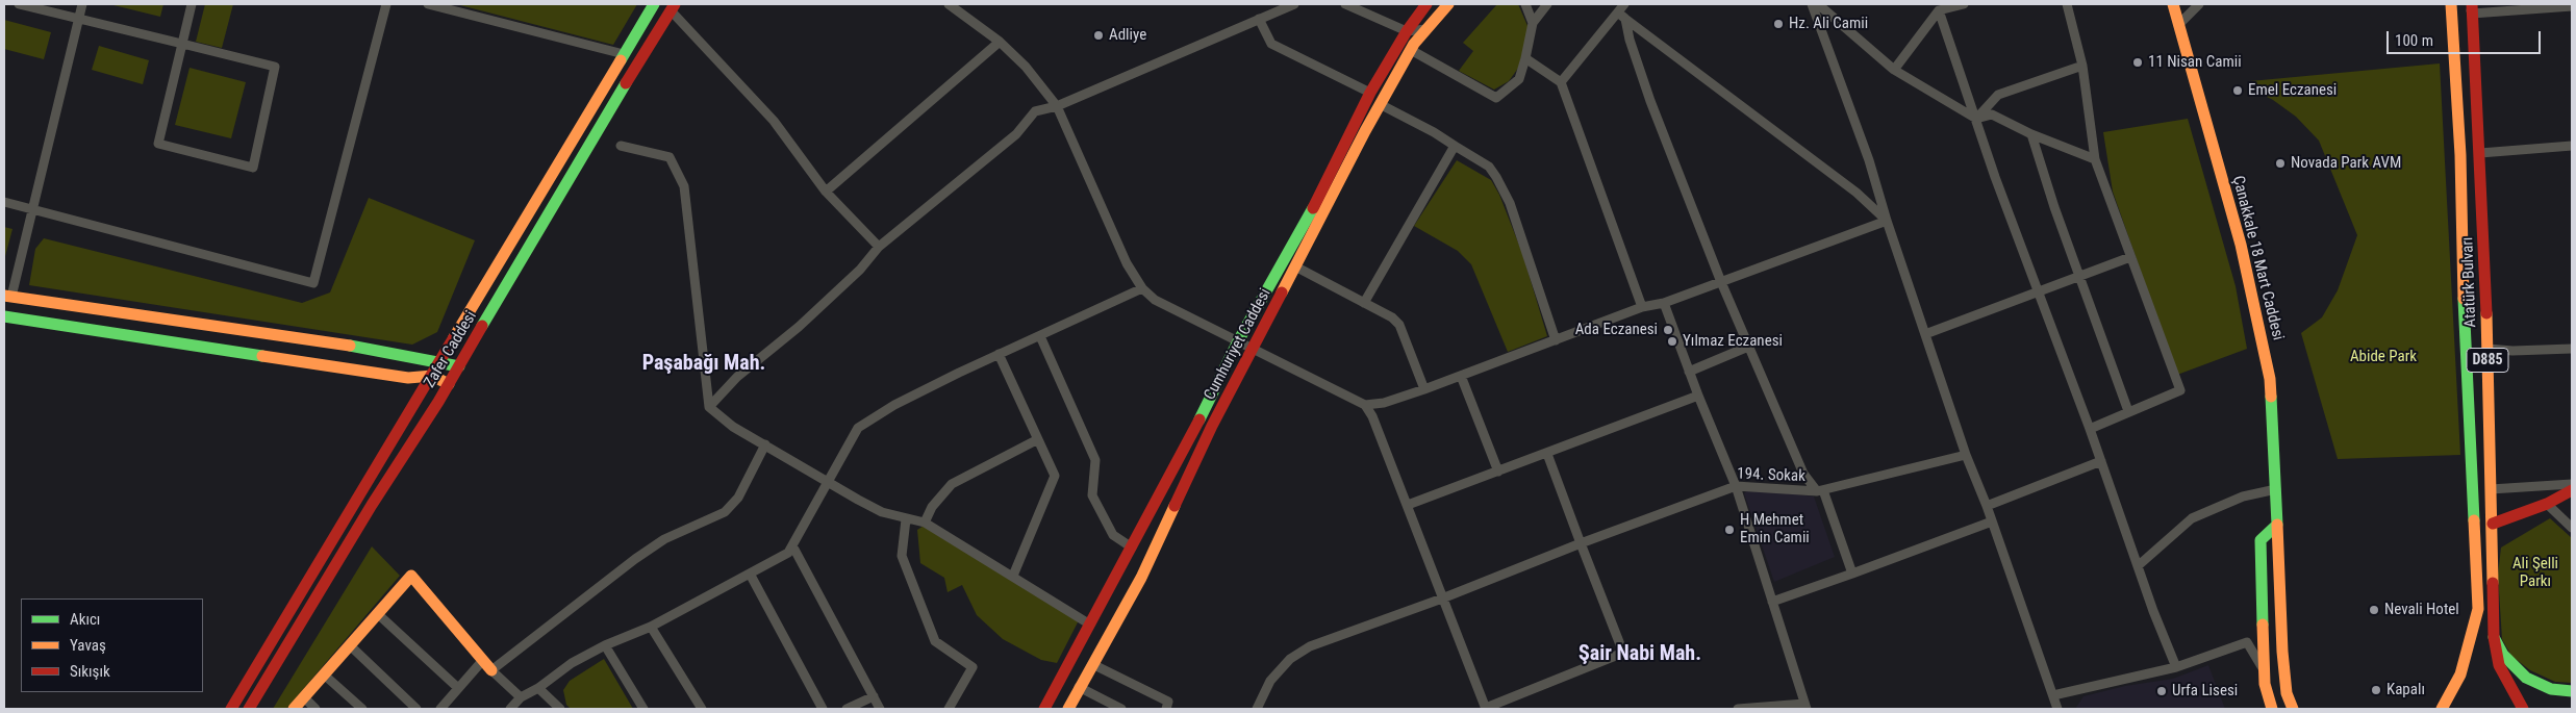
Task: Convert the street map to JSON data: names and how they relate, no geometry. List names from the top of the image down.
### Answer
{
  "streets": {
    "main road": [
      "Çanakkale 18 Mart Caddesi",
      "Atatürk Bulvarı",
      "Cumhuriyet Caddesi",
      "Zafer Caddesi",
      "D885"
    ],
    "street": ["194. Sokak"]
  },
  "districts": ["Paşabağı Mah.", "Şair Nabi Mah."],
  "parks": ["Abide Park", "Ali Şelli Parkı"],
  "places": [
    "Hz. Ali Camii",
    "Adliye",
    "11 Nisan Camii",
    "Emel Eczanesi",
    "Novada Park AVM",
    "Ada Eczanesi",
    "Yılmaz Eczanesi",
    "H Mehmet Emin Camii",
    "Nevali Hotel",
    "Kapalı",
    "Urfa Lisesi"
  ],
  "legend": ["Akıcı", "Yavaş", "Sıkışık"],
  "scale_bar": "100 m"
}
